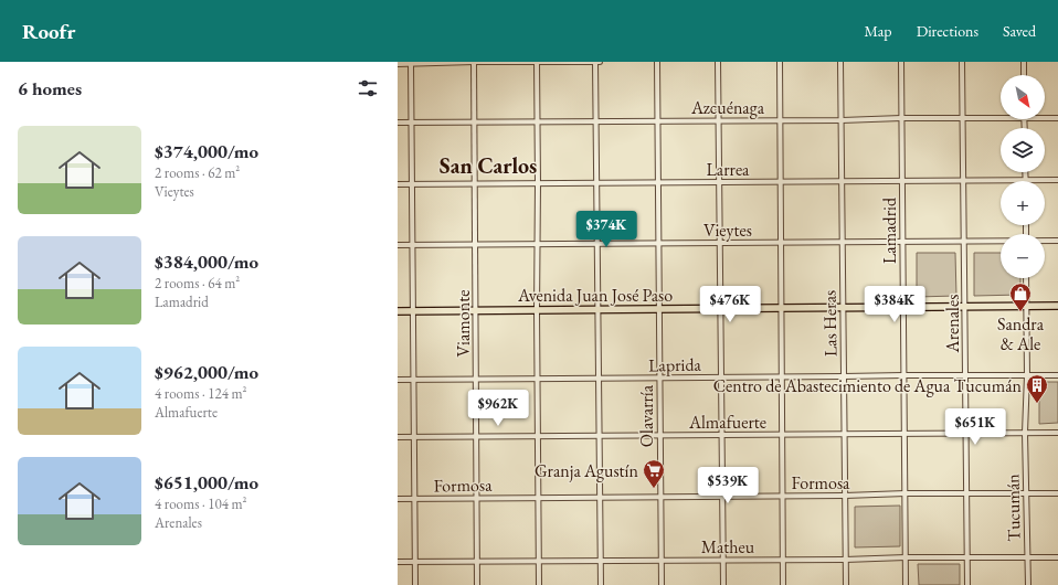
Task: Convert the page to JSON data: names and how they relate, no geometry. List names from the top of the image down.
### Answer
{
  "streets": {
    "main road": ["Avenida Juan José Paso"],
    "street": [
      "Azcuénaga",
      "Larrea",
      "Vieytes",
      "Lamadrid",
      "Viamonte",
      "Las Heras",
      "Arenales",
      "Laprida",
      "Olavarría",
      "Almafuerte",
      "Formosa",
      "Tucumán",
      "Matheu"
    ]
  },
  "crossings": [
    ["Azcuénaga", "Lamadrid"],
    ["Azcuénaga", "Viamonte"],
    ["Azcuénaga", "Las Heras"],
    ["Azcuénaga", "Arenales"],
    ["Azcuénaga", "Olavarría"],
    ["Larrea", "Lamadrid"],
    ["Larrea", "Viamonte"],
    ["Larrea", "Las Heras"],
    ["Larrea", "Arenales"],
    ["Larrea", "Olavarría"],
    ["Vieytes", "Lamadrid"],
    ["Vieytes", "Viamonte"],
    ["Vieytes", "Las Heras"],
    ["Vieytes", "Arenales"],
    ["Vieytes", "Olavarría"],
    ["Lamadrid", "Avenida Juan José Paso"],
    ["Lamadrid", "Laprida"],
    ["Lamadrid", "Almafuerte"],
    ["Lamadrid", "Formosa"],
    ["Lamadrid", "Matheu"],
    ["Avenida Juan José Paso", "Viamonte"],
    ["Avenida Juan José Paso", "Las Heras"],
    ["Avenida Juan José Paso", "Arenales"],
    ["Avenida Juan José Paso", "Olavarría"],
    ["Avenida Juan José Paso", "Tucumán"],
    ["Viamonte", "Laprida"],
    ["Viamonte", "Almafuerte"],
    ["Viamonte", "Formosa"],
    ["Viamonte", "Matheu"],
    ["Las Heras", "Laprida"],
    ["Las Heras", "Almafuerte"],
    ["Las Heras", "Formosa"],
    ["Las Heras", "Matheu"],
    ["Arenales", "Laprida"],
    ["Arenales", "Almafuerte"],
    ["Arenales", "Formosa"],
    ["Arenales", "Matheu"],
    ["Laprida", "Olavarría"],
    ["Laprida", "Tucumán"],
    ["Olavarría", "Almafuerte"],
    ["Olavarría", "Formosa"],
    ["Olavarría", "Matheu"],
    ["Almafuerte", "Tucumán"],
    ["Formosa", "Tucumán"],
    ["Tucumán", "Matheu"]
  ],
  "districts": ["San Carlos"],
  "places": {
    "shop": ["Sandra & Ale"],
    "building": ["Centro de Abastecimiento de Agua Tucumán"],
    "supermarket": ["Granja Agustín"]
  },
  "north": "bottom right",
  "page": {
    "header": "Roofr",
    "nav": ["Map", "Directions", "Saved"],
    "heading": "6 homes",
    "map_buttons": ["+", "−"],
    "list": [
      {
        "name": "$374,000/mo",
        "note": "2 rooms · 62 m² · Vieytes"
      },
      {
        "name": "$384,000/mo",
        "note": "2 rooms · 64 m² · Lamadrid"
      },
      {
        "name": "$962,000/mo",
        "note": "4 rooms · 124 m² · Almafuerte"
      },
      {
        "name": "$651,000/mo",
        "note": "4 rooms · 104 m² · Arenales"
      }
    ],
    "price": [
      "$374K",
      "$476K",
      "$384K",
      "$962K",
      "$651K",
      "$539K"
    ]
  }
}
